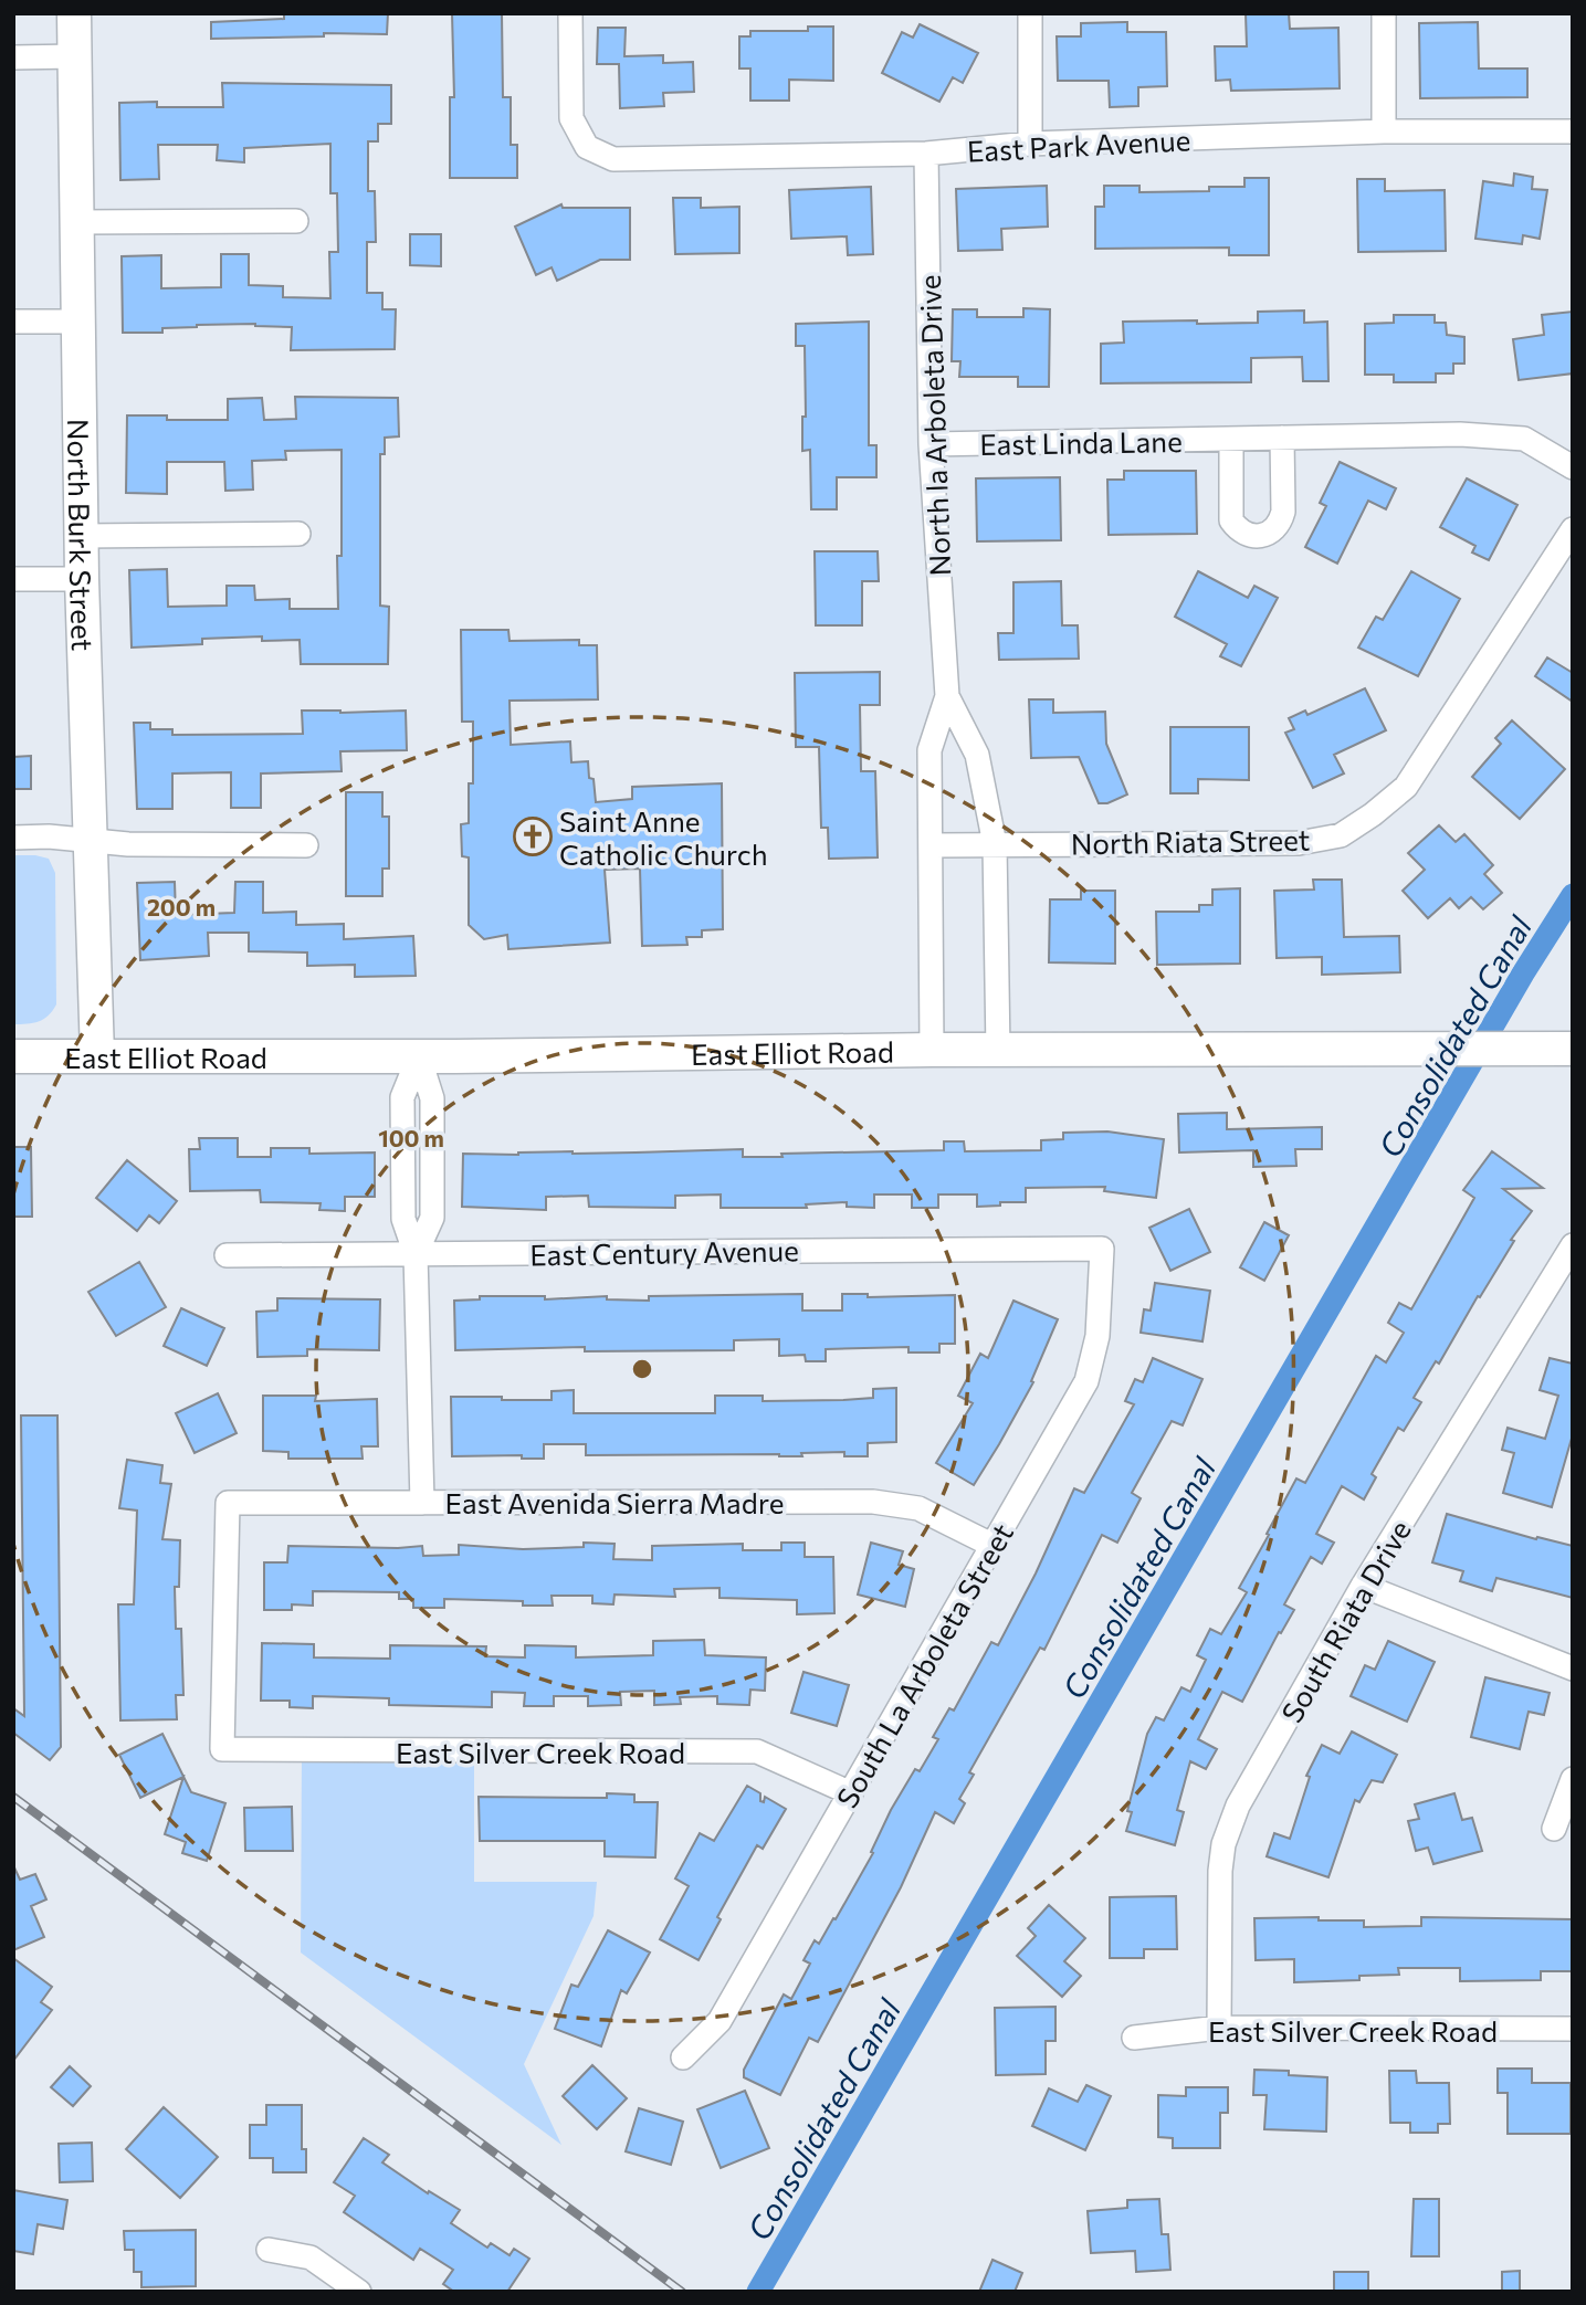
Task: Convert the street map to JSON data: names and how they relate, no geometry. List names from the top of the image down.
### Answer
{
  "streets": {
    "main road": ["North Burk Street", "East Elliot Road"],
    "street": [
      "East Park Avenue",
      "North la Arboleta Drive",
      "East Linda Lane",
      "North Riata Street",
      "East Century Avenue",
      "East Avenida Sierra Madre",
      "South Riata Drive",
      "South La Arboleta Street",
      "East Silver Creek Road"
    ]
  },
  "crossings": [
    ["East Park Avenue", "North la Arboleta Drive"],
    ["North la Arboleta Drive", "East Linda Lane"],
    ["North la Arboleta Drive", "North Riata Street"],
    ["North la Arboleta Drive", "East Elliot Road"],
    ["North Burk Street", "East Elliot Road"],
    ["East Century Avenue", "South La Arboleta Street"],
    ["East Avenida Sierra Madre", "South La Arboleta Street"],
    ["East Avenida Sierra Madre", "East Silver Creek Road"],
    ["South Riata Drive", "East Silver Creek Road"],
    ["South La Arboleta Street", "East Silver Creek Road"]
  ],
  "water": ["Consolidated Canal"],
  "places": {
    "church": ["Saint Anne Catholic Church"]
  },
  "rings": ["200 m", "100 m"]
}
